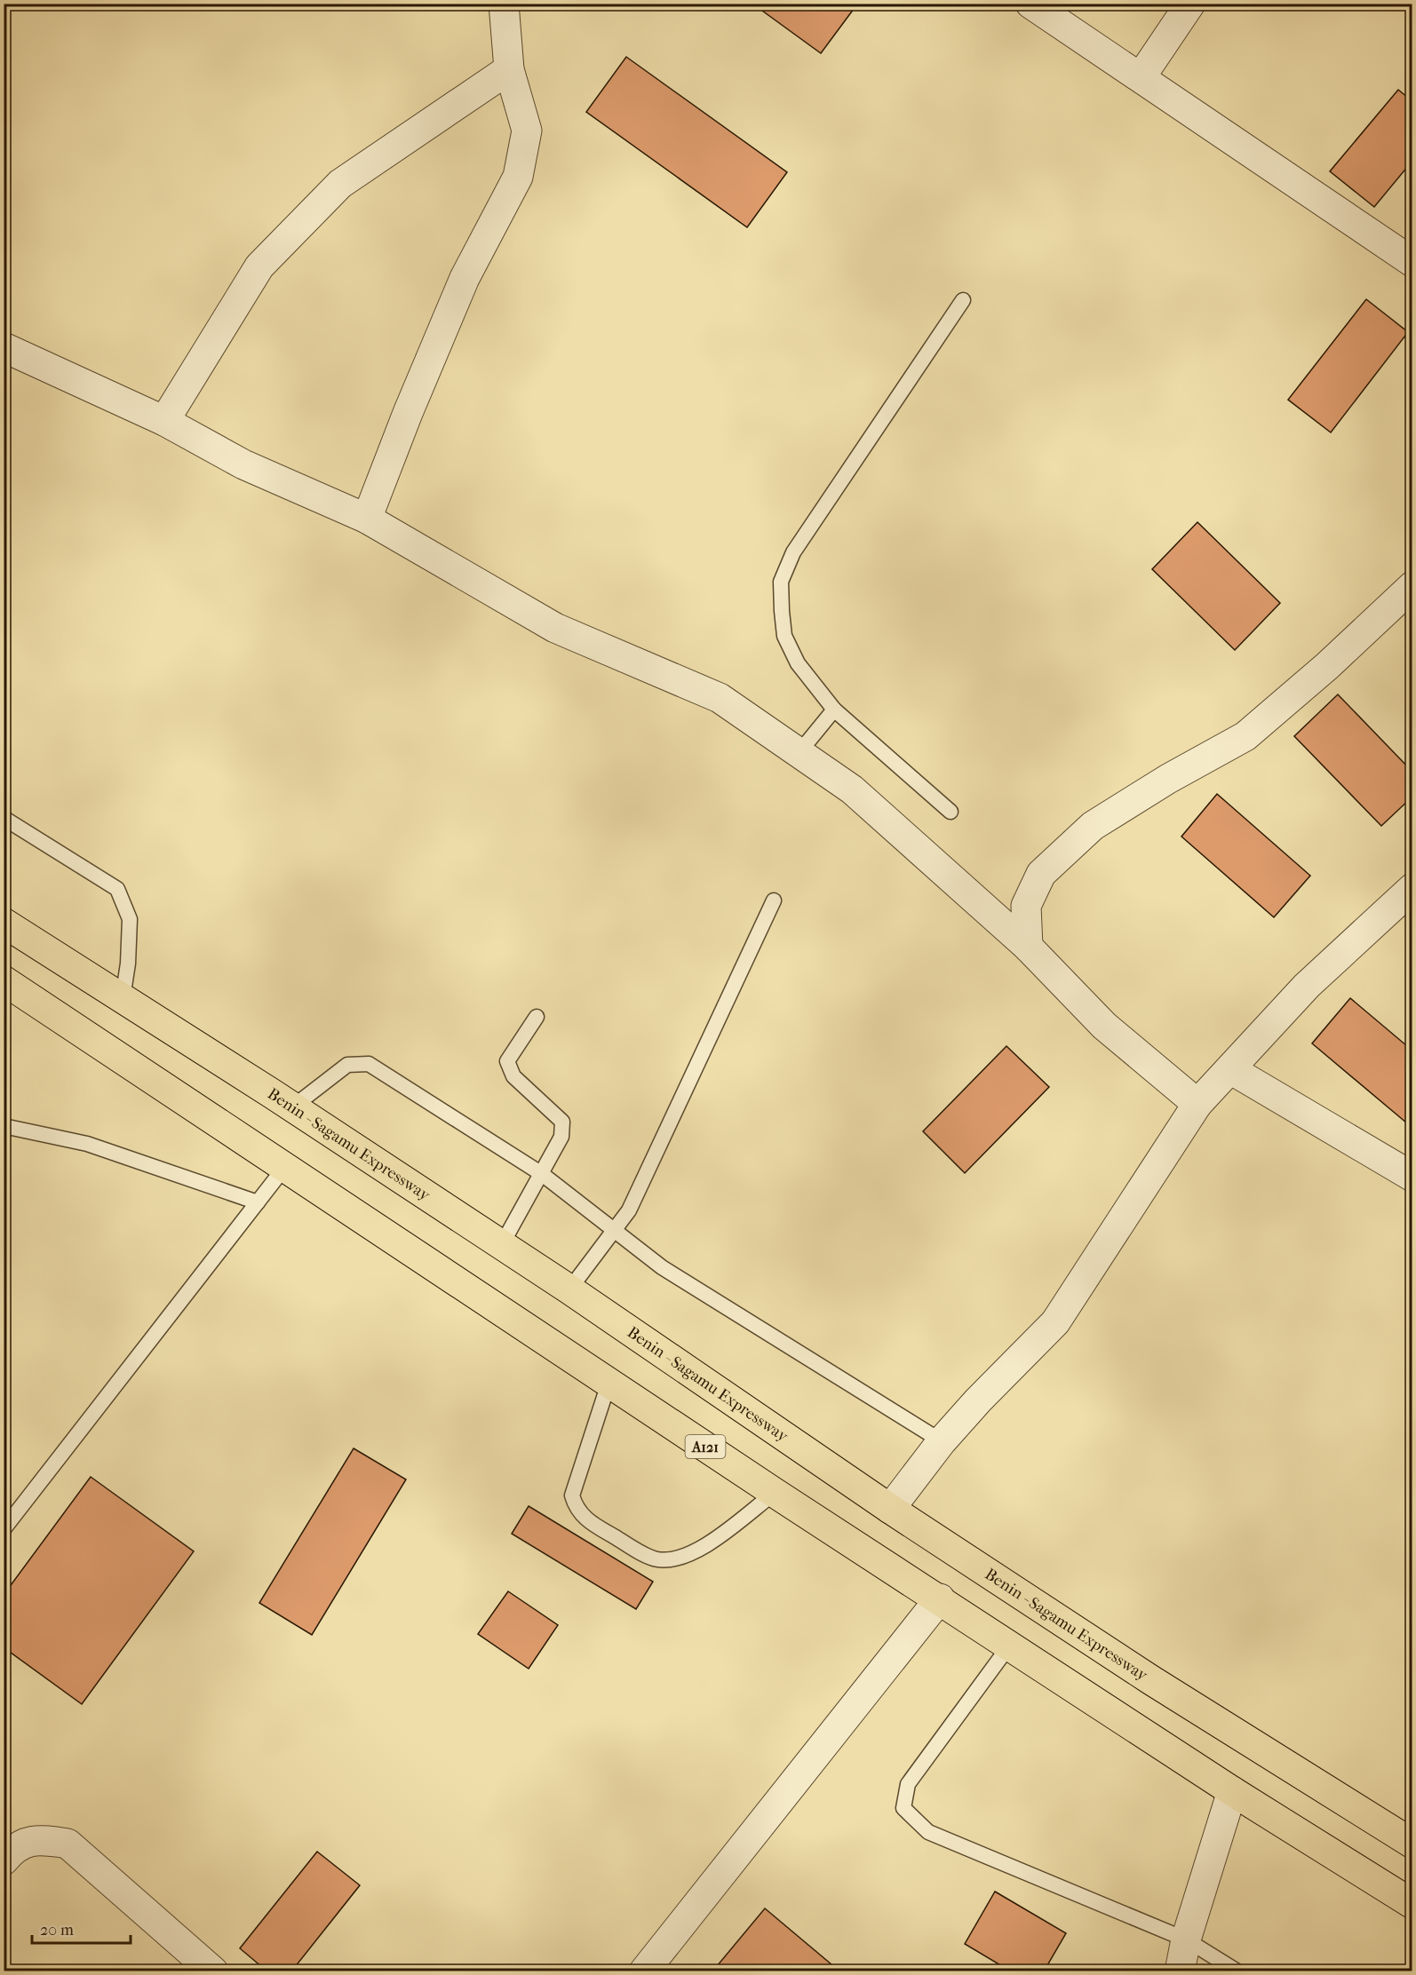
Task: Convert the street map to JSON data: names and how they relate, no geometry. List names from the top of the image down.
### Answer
{
  "streets": {
    "highway": ["Benin - Sagamu Expressway", "A121"]
  },
  "scale_bar": "20 m"
}
